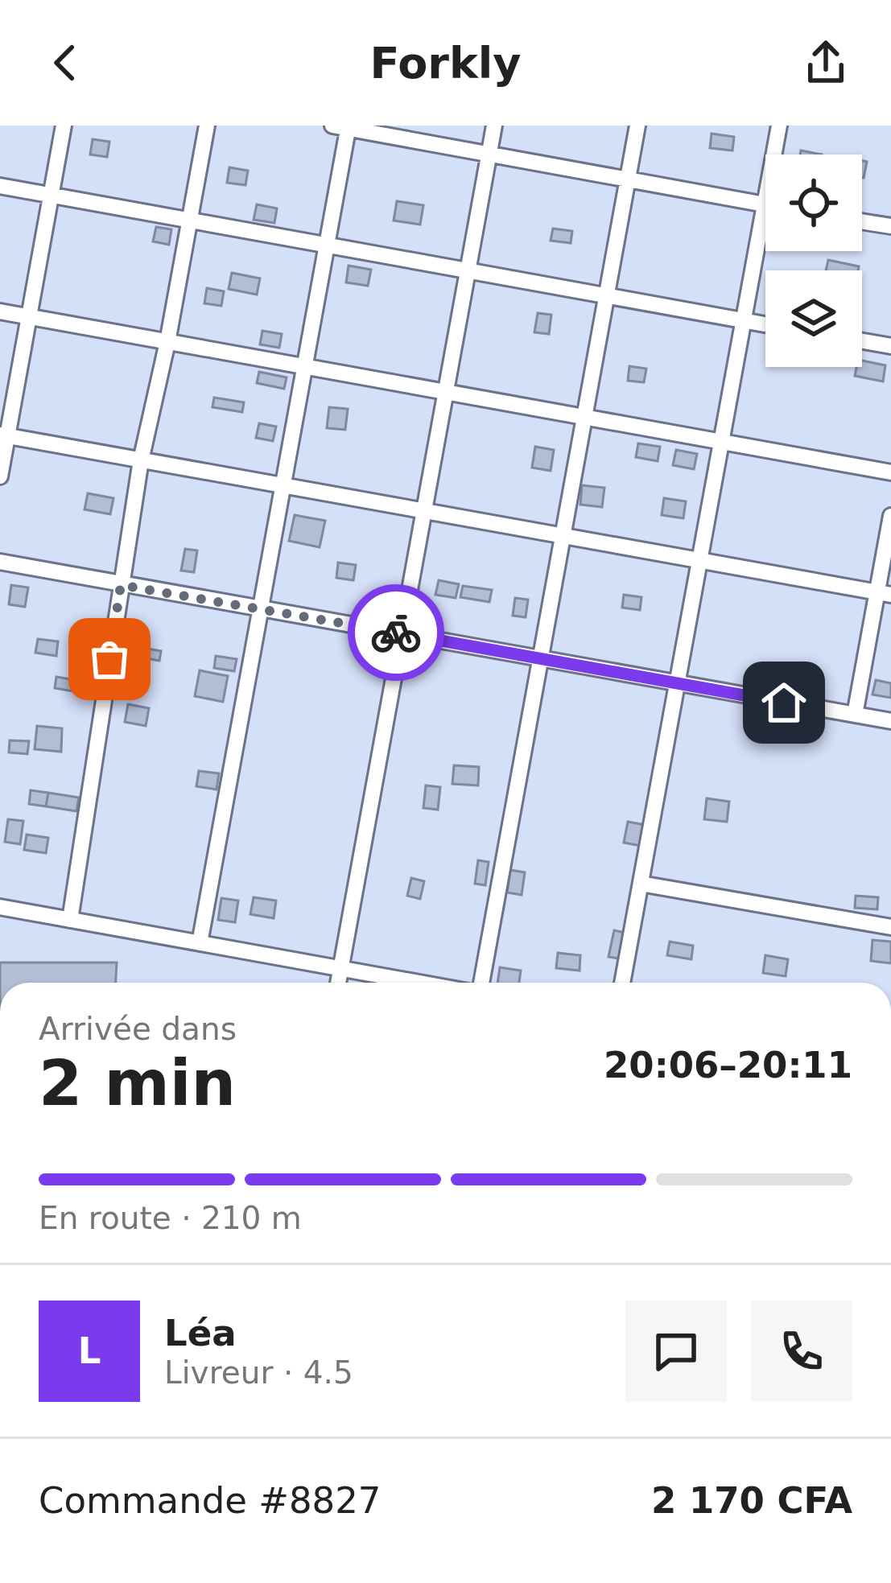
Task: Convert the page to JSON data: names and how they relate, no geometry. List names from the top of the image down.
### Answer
{
  "page": {
    "header": "Forkly",
    "heading": ["2 min", "Arrivée dans", "20:06–20:11"],
    "panel": [
      "Léa",
      "Livreur · 4.5",
      "Commande #8827",
      "2 170 CFA"
    ],
    "bar": "En route · 210 m",
    "round": "L"
  }
}
